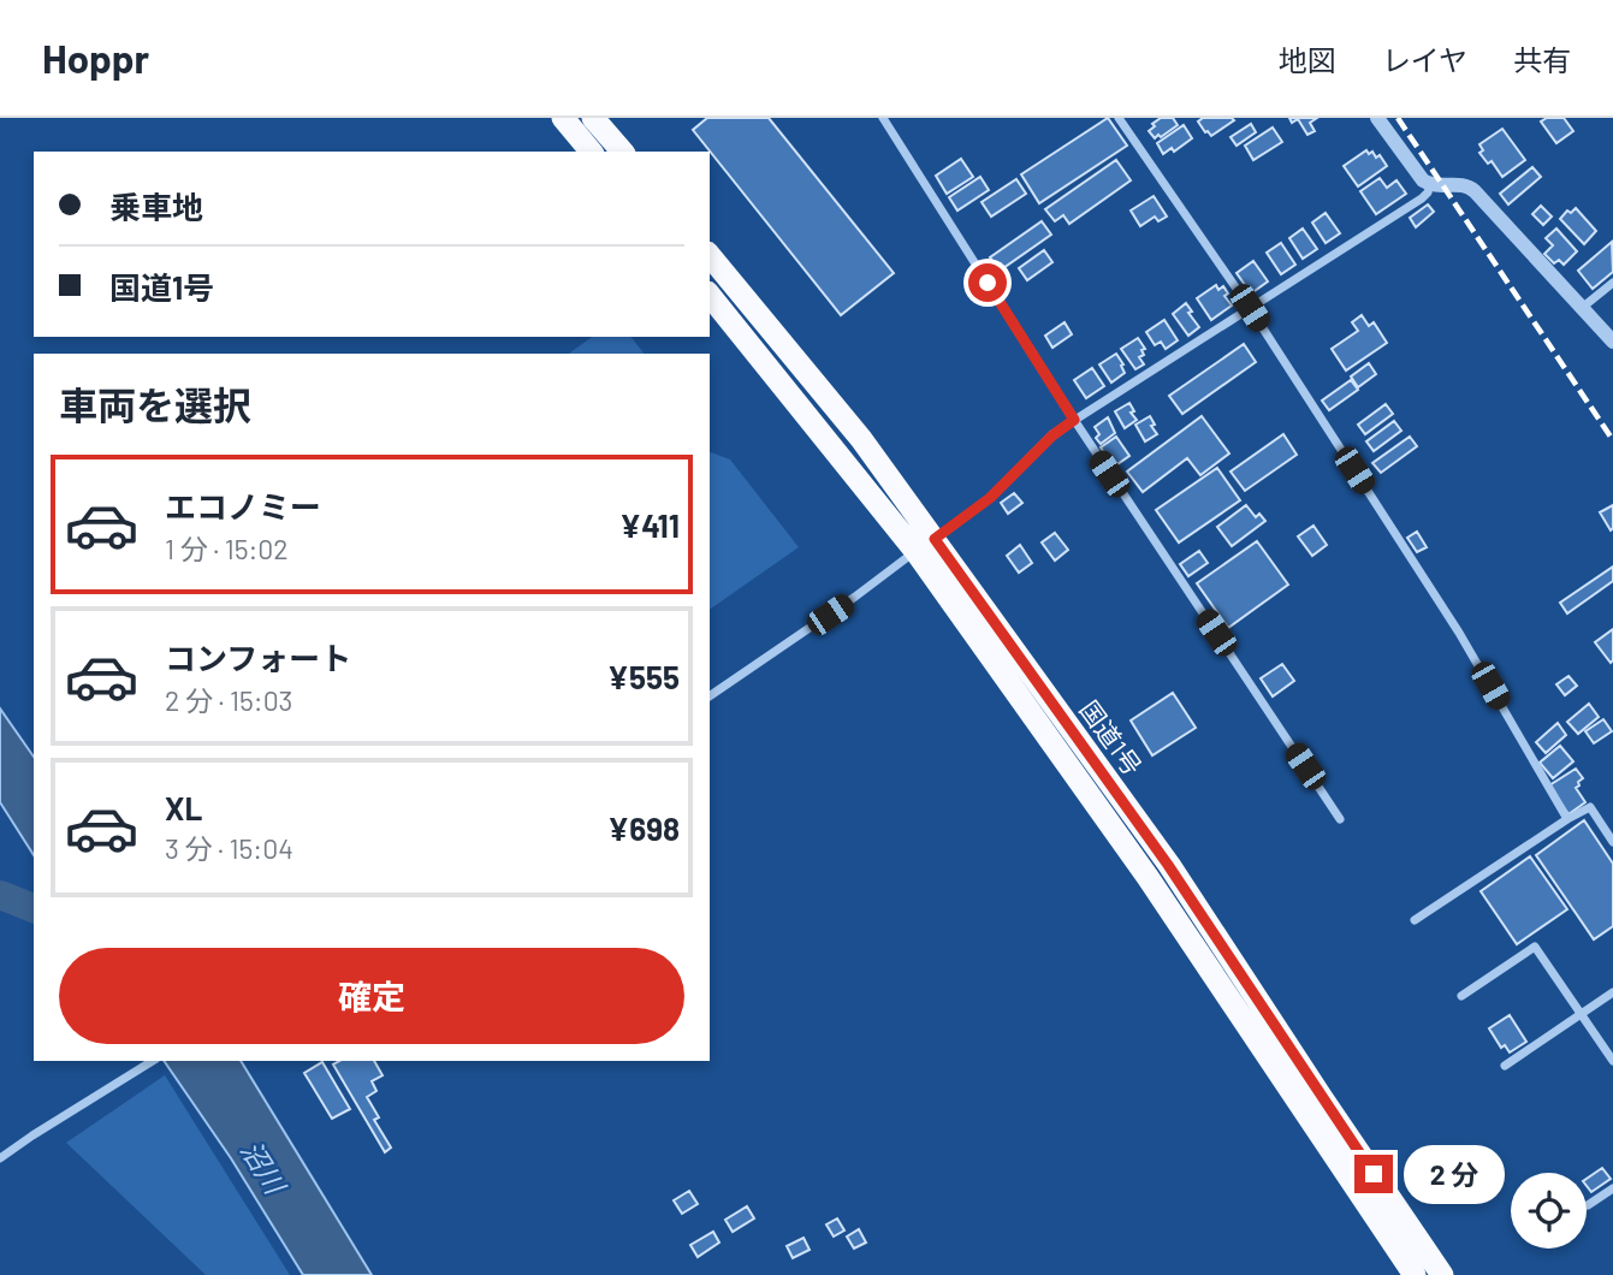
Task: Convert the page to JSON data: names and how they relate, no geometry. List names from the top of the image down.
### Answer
{
  "streets": {
    "highway": ["国道1号"]
  },
  "water": ["沼川"],
  "page": {
    "header": "Hoppr",
    "nav": ["地図", "レイヤ", "共有"],
    "banner": ["乗車地", "国道1号"],
    "heading": "車両を選択",
    "list": [
      {
        "name": "エコノミー",
        "note": "1 分 · 15:02",
        "value": "¥411"
      },
      {
        "name": "コンフォート",
        "note": "2 分 · 15:03",
        "value": "¥555"
      },
      {
        "name": "XL",
        "note": "3 分 · 15:04",
        "value": "¥698"
      }
    ],
    "buttons": "確定",
    "bubble": "2 分"
  }
}
